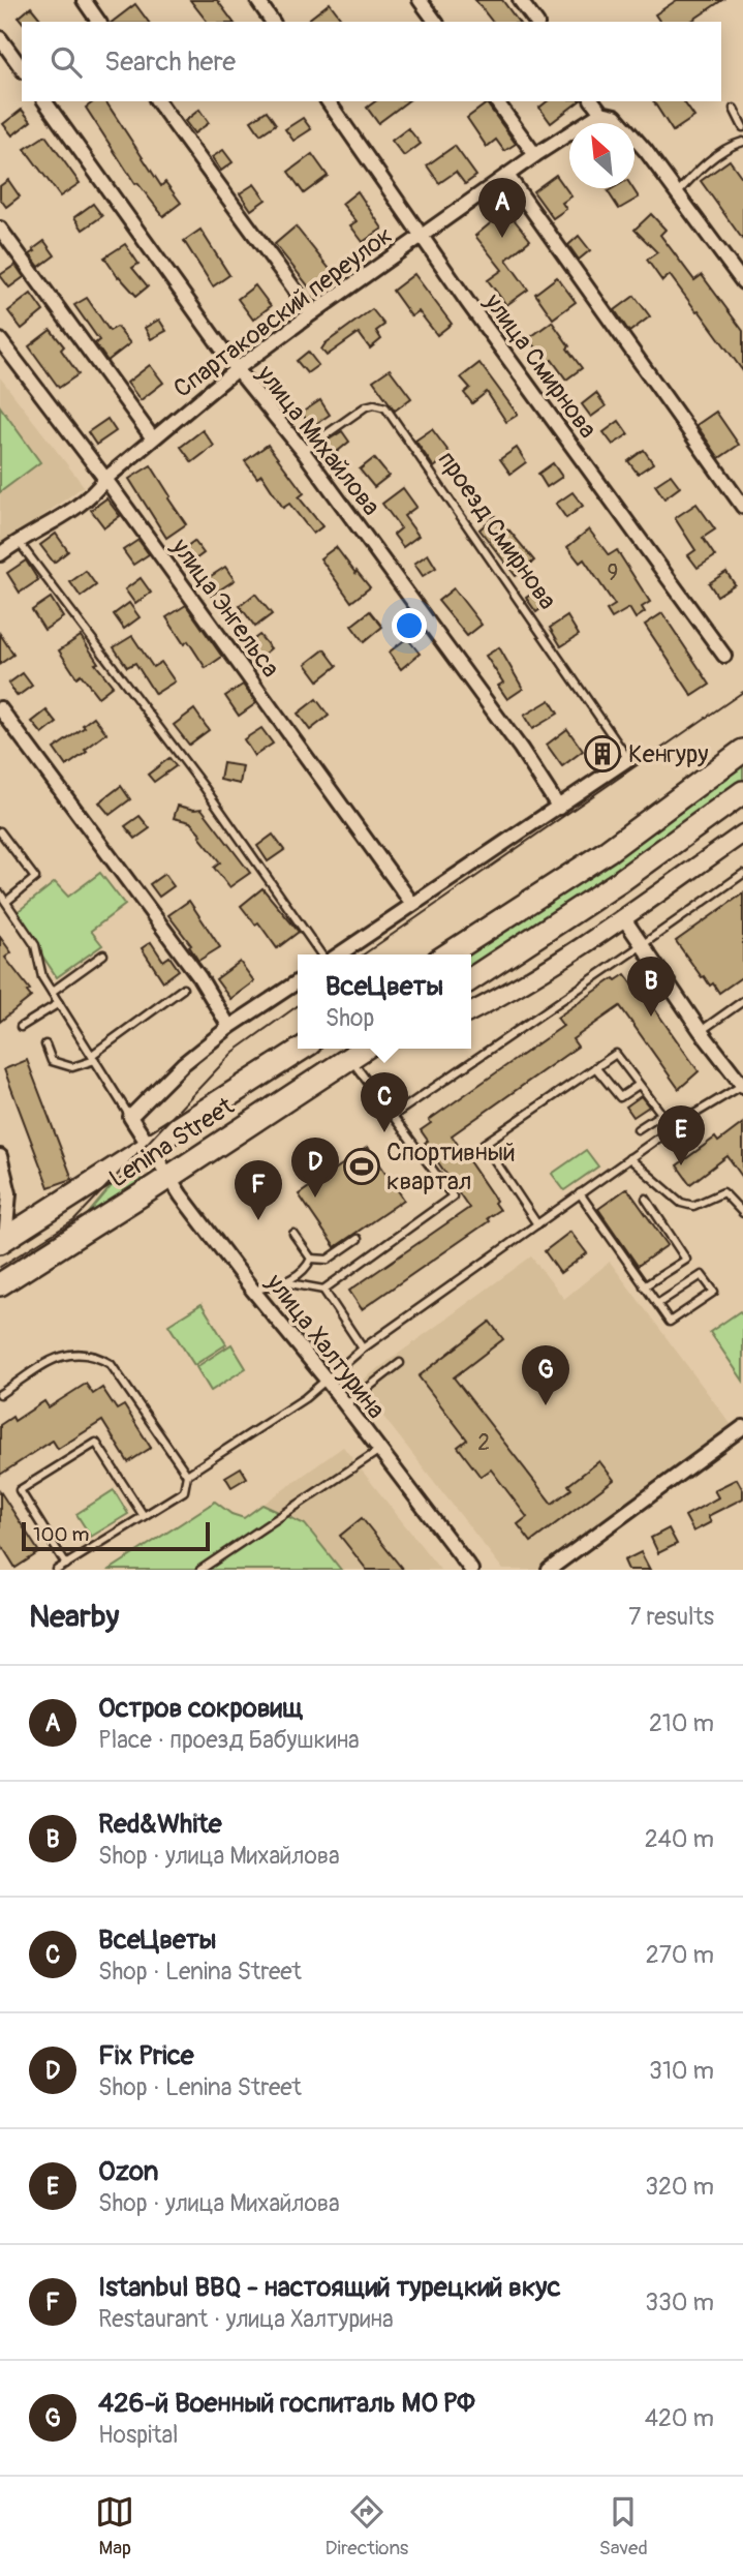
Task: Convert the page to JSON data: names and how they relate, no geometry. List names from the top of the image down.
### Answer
{
  "streets": {
    "main road": ["Lenina Street"],
    "street": [
      "Спартаковский переулок",
      "улица Смирнова",
      "улица Михайлова",
      "улица Энгельса",
      "улица Халтурина"
    ],
    "lane": ["проезд Смирнова"]
  },
  "crossings": [
    ["Спартаковский переулок", "улица Смирнова"],
    ["Спартаковский переулок", "улица Михайлова"],
    ["Спартаковский переулок", "улица Энгельса"],
    ["улица Михайлова", "проезд Смирнова"],
    ["Lenina Street", "улица Халтурина"]
  ],
  "places": {
    "building": ["Кенгуру"],
    "sports": ["Спортивный квартал"]
  },
  "house_numbers": ["9", "2"],
  "scale_bar": "100 m",
  "north": "top left",
  "page": {
    "search": "Search here",
    "pins": [
      "A",
      "B",
      "C",
      "E",
      "D",
      "F",
      "G"
    ],
    "popup": ["ВсеЦветы", "Shop"],
    "scale": "100 m",
    "heading": ["Nearby", "7 results"],
    "list": [
      {
        "mark": "A",
        "name": "Остров сокровищ",
        "note": "Place · проезд Бабушкина",
        "value": "210 m"
      },
      {
        "mark": "B",
        "name": "Red&White",
        "note": "Shop · улица Михайлова",
        "value": "240 m"
      },
      {
        "mark": "C",
        "name": "ВсеЦветы",
        "note": "Shop · Lenina Street",
        "value": "270 m"
      },
      {
        "mark": "D",
        "name": "Fix Price",
        "note": "Shop · Lenina Street",
        "value": "310 m"
      },
      {
        "mark": "E",
        "name": "Ozon",
        "note": "Shop · улица Михайлова",
        "value": "320 m"
      },
      {
        "mark": "F",
        "name": "Istanbul BBQ - настоящий турецкий вкус",
        "note": "Restaurant · улица Халтурина",
        "value": "330 m"
      },
      {
        "mark": "G",
        "name": "426-й Военный госпиталь МО РФ",
        "note": "Hospital",
        "value": "420 m"
      }
    ],
    "nav": ["Map", "Directions", "Saved"]
  }
}
